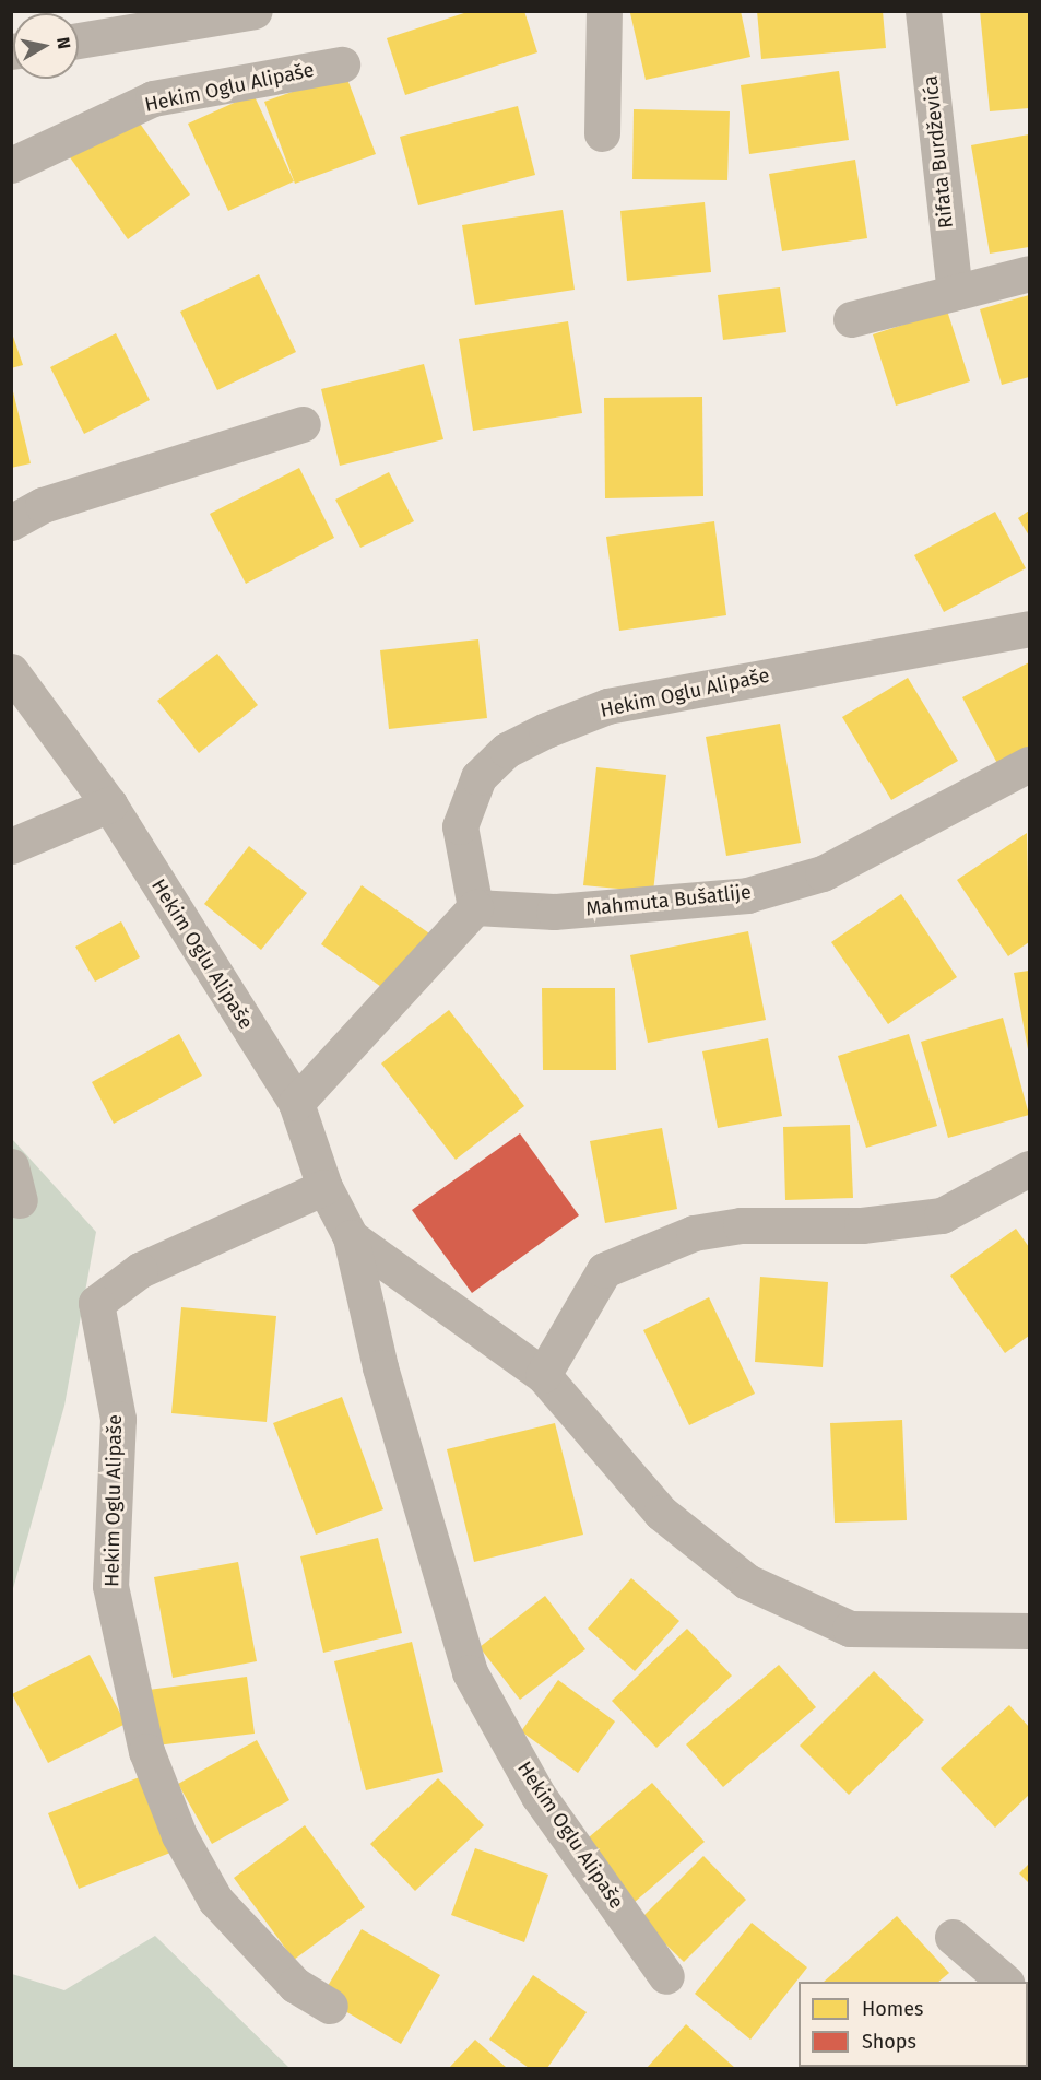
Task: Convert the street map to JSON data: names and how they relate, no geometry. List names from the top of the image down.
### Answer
{
  "streets": {
    "street": ["Hekim Oglu Alipaše", "Rifata Burdževića", "Mahmuta Bušatlije"]
  },
  "crossings": [
    ["Hekim Oglu Alipaše", "Mahmuta Bušatlije"]
  ],
  "legend": ["Homes", "Shops"],
  "north": "right"
}
